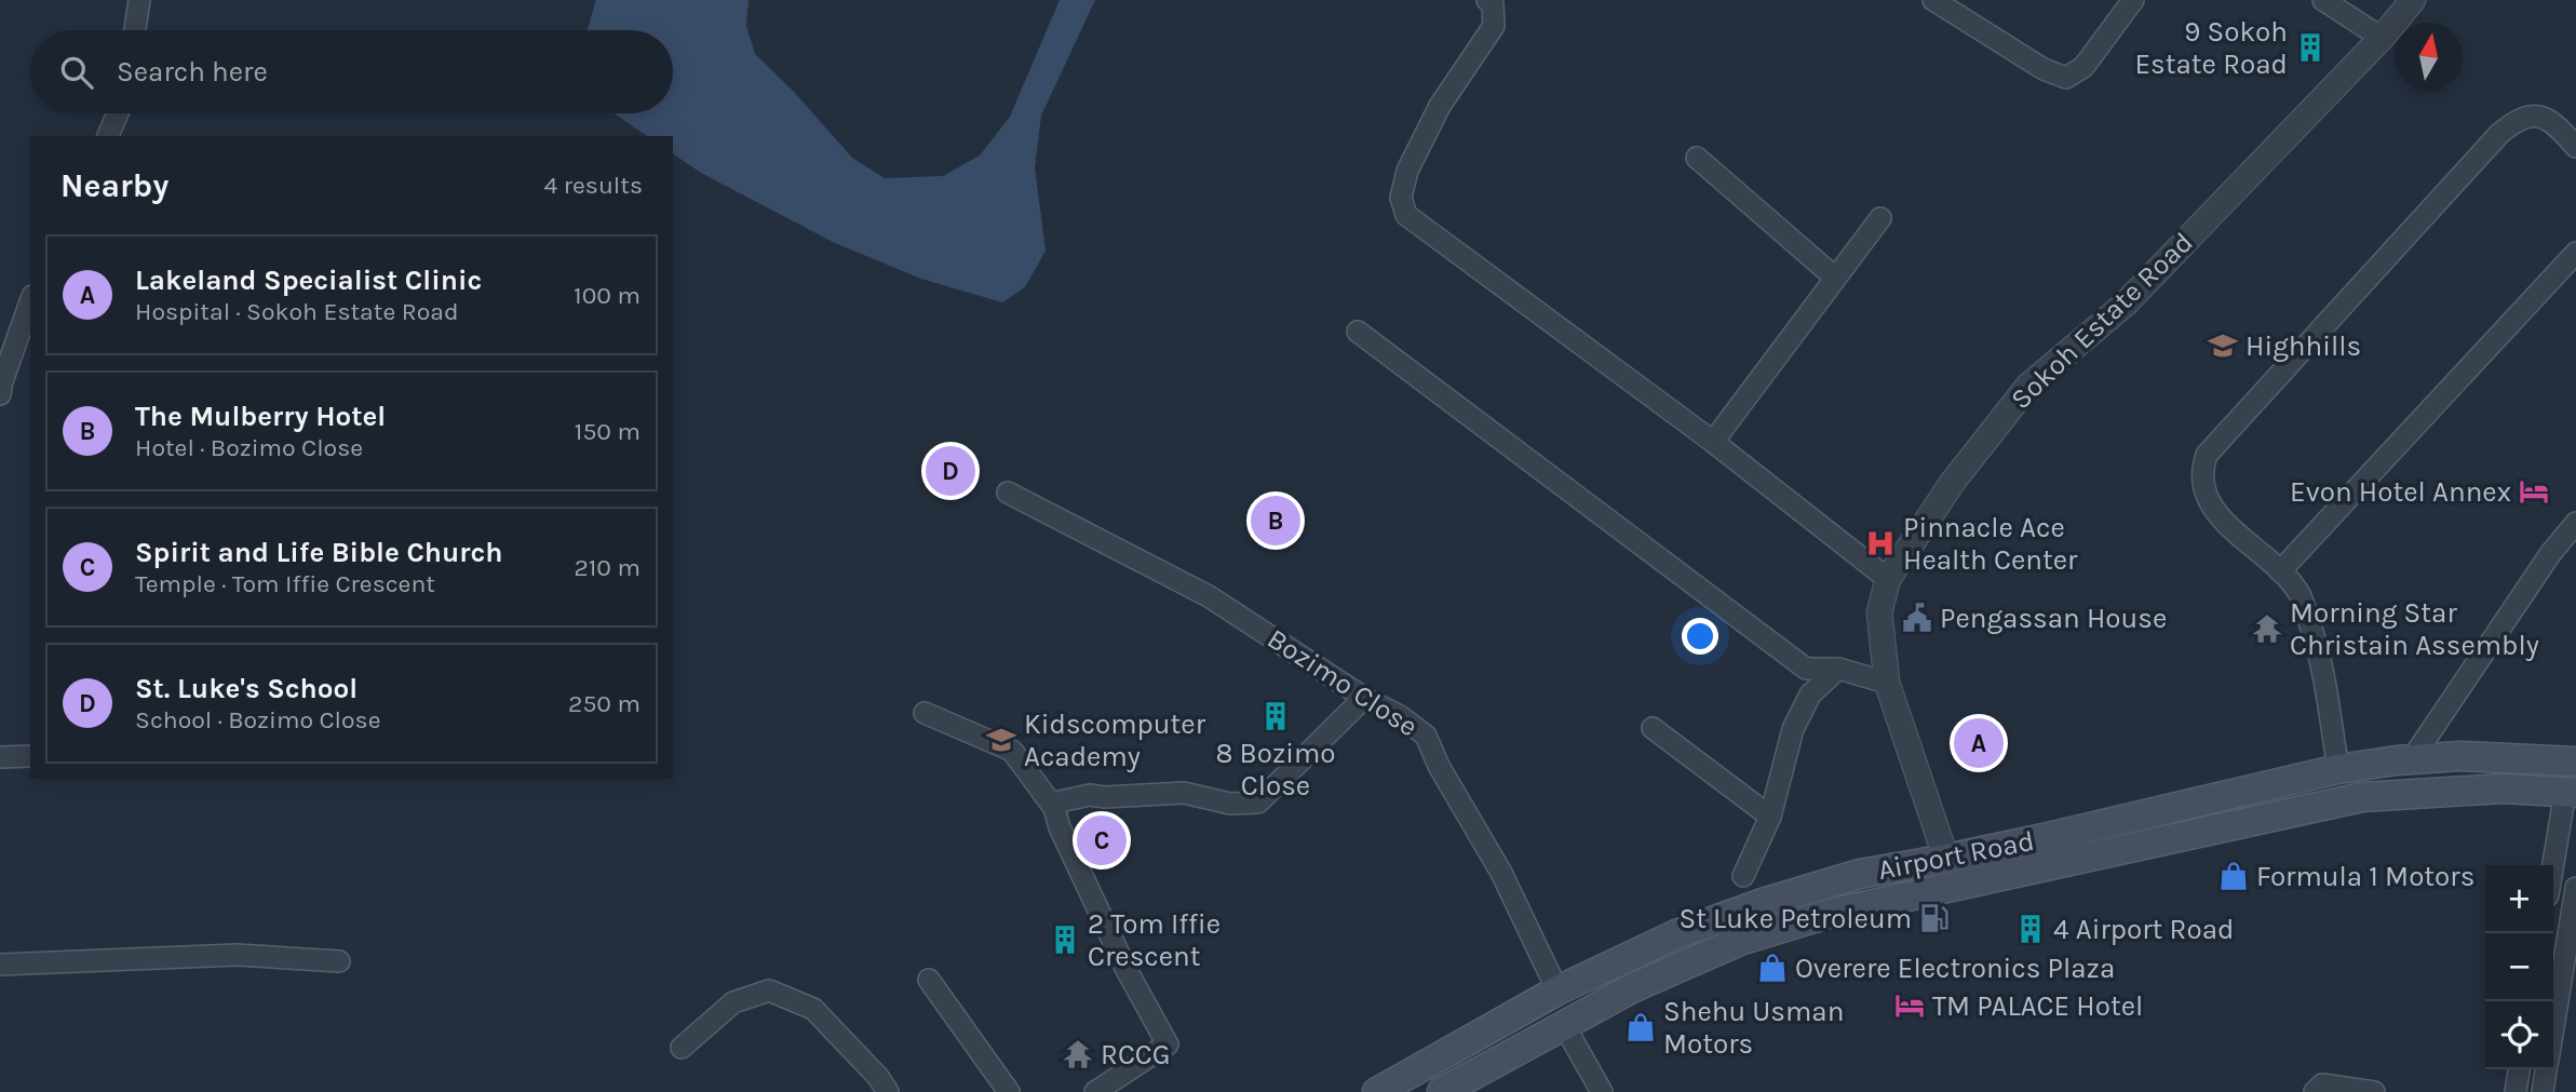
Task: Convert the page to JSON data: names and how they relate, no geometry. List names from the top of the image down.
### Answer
{
  "streets": {
    "main road": ["Airport Road"],
    "street": ["Sokoh Estate Road", "Bozimo Close"]
  },
  "crossings": [
    ["Sokoh Estate Road", "Airport Road"],
    ["Bozimo Close", "Airport Road"]
  ],
  "places": {
    "building": [
      "9 Sokoh Estate Road",
      "8 Bozimo Close",
      "4 Airport Road",
      "2 Tom Iffie Crescent"
    ],
    "school or university": ["Highhills", "Kidscomputer Academy"],
    "hotel": ["Evon Hotel Annex", "TM PALACE Hotel"],
    "hospital": ["Pinnacle Ace Health Center"],
    "public building": ["Pengassan House"],
    "temple": ["Morning Star Christain Assembly", "RCCG"],
    "shop": ["Formula 1 Motors", "Overere Electronics Plaza", "Shehu Usman Motors"],
    "fuel station": ["St Luke Petroleum"]
  },
  "north": "top",
  "page": {
    "search": "Search here",
    "heading": ["Nearby", "4 results"],
    "list": [
      {
        "mark": "A",
        "name": "Lakeland Specialist Clinic",
        "note": "Hospital · Sokoh Estate Road",
        "value": "100 m"
      },
      {
        "mark": "B",
        "name": "The Mulberry Hotel",
        "note": "Hotel · Bozimo Close",
        "value": "150 m"
      },
      {
        "mark": "C",
        "name": "Spirit and Life Bible Church",
        "note": "Temple · Tom Iffie Crescent",
        "value": "210 m"
      },
      {
        "mark": "D",
        "name": "St. Luke's School",
        "note": "School · Bozimo Close",
        "value": "250 m"
      }
    ],
    "pins": [
      "D",
      "B",
      "A",
      "C"
    ],
    "map_buttons": ["+", "−"]
  }
}
